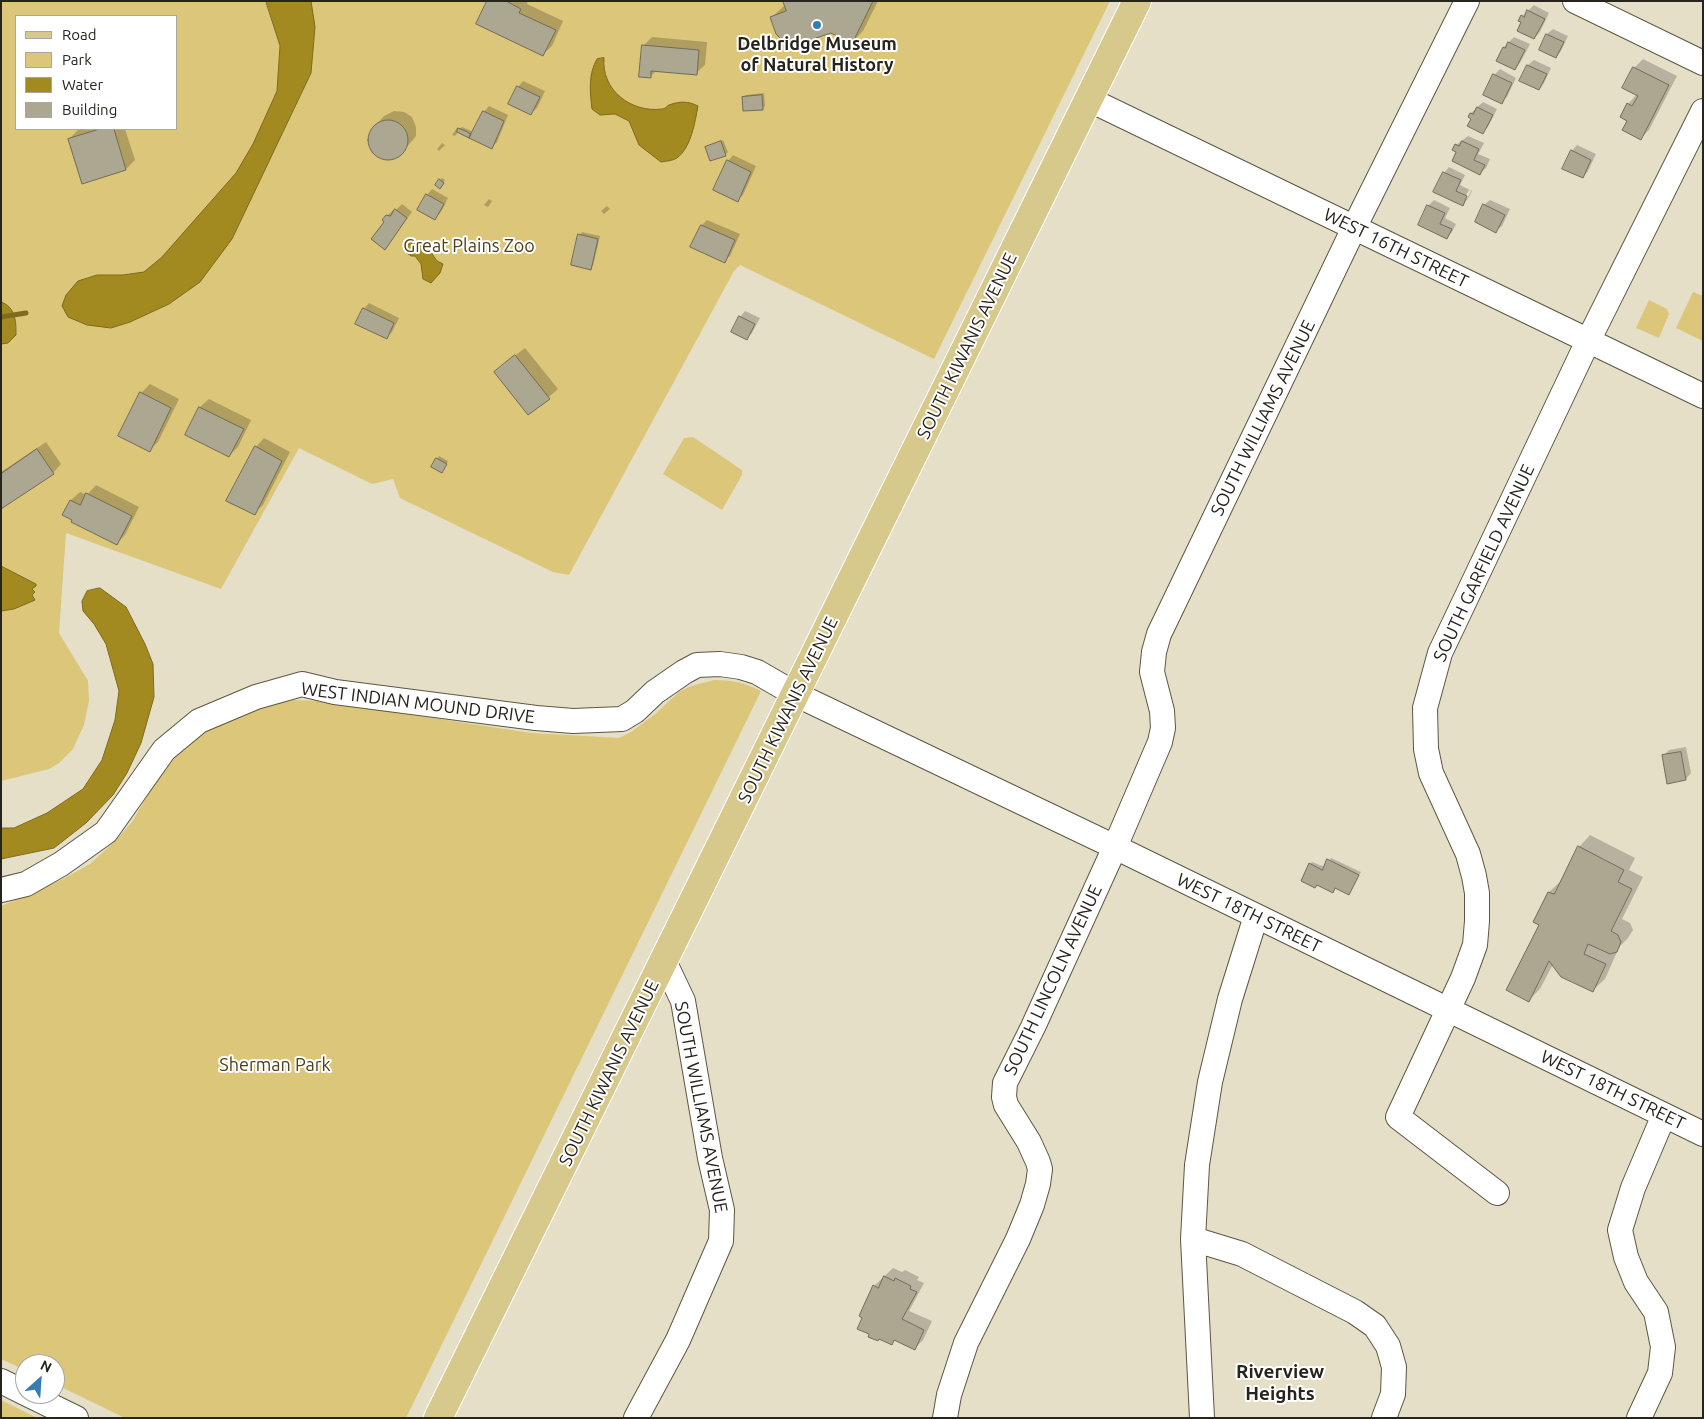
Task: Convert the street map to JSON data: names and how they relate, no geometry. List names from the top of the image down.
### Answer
{
  "streets": {
    "main road": ["SOUTH KIWANIS AVENUE"],
    "street": [
      "WEST 16TH STREET",
      "SOUTH WILLIAMS AVENUE",
      "SOUTH GARFIELD AVENUE",
      "WEST INDIAN MOUND DRIVE",
      "WEST 18TH STREET",
      "SOUTH LINCOLN AVENUE"
    ]
  },
  "crossings": [
    ["WEST 16TH STREET", "SOUTH KIWANIS AVENUE"],
    ["WEST 16TH STREET", "SOUTH WILLIAMS AVENUE"],
    ["WEST 16TH STREET", "SOUTH GARFIELD AVENUE"],
    ["SOUTH KIWANIS AVENUE", "SOUTH WILLIAMS AVENUE"],
    ["SOUTH KIWANIS AVENUE", "WEST INDIAN MOUND DRIVE"],
    ["SOUTH KIWANIS AVENUE", "WEST 18TH STREET"],
    ["SOUTH WILLIAMS AVENUE", "WEST 18TH STREET"],
    ["SOUTH WILLIAMS AVENUE", "SOUTH LINCOLN AVENUE"],
    ["SOUTH GARFIELD AVENUE", "WEST 18TH STREET"],
    ["WEST INDIAN MOUND DRIVE", "WEST 18TH STREET"],
    ["WEST 18TH STREET", "SOUTH LINCOLN AVENUE"]
  ],
  "districts": ["Riverview Heights"],
  "parks": ["Great Plains Zoo", "Sherman Park"],
  "places": ["Delbridge Museum of Natural History"],
  "legend": [
    "Road",
    "Park",
    "Water",
    "Building"
  ],
  "north": "top right"
}
